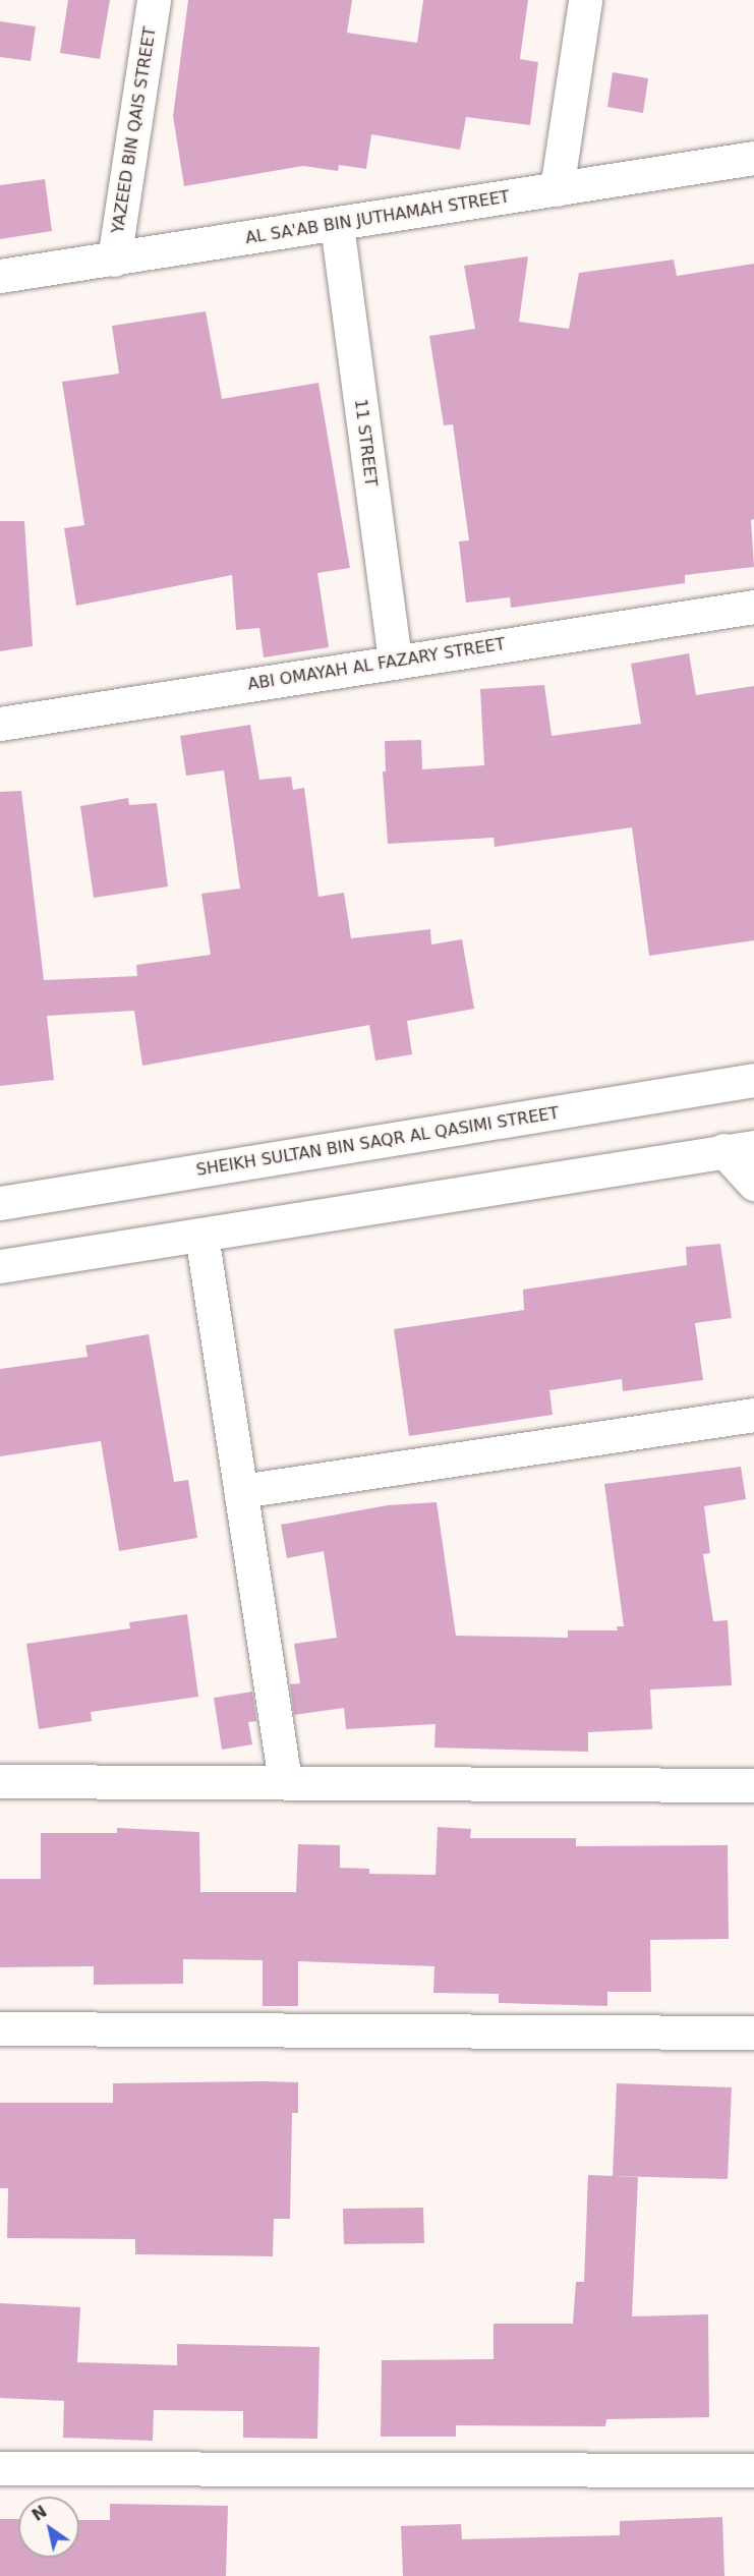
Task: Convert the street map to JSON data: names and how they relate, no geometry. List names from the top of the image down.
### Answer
{
  "streets": {
    "street": [
      "YAZEED BIN QAIS STREET",
      "AL SA'AB BIN JUTHAMAH STREET",
      "11 STREET",
      "ABI OMAYAH AL FAZARY STREET",
      "SHEIKH SULTAN BIN SAQR AL QASIMI STREET"
    ]
  },
  "crossings": [
    ["YAZEED BIN QAIS STREET", "AL SA'AB BIN JUTHAMAH STREET"],
    ["AL SA'AB BIN JUTHAMAH STREET", "11 STREET"],
    ["11 STREET", "ABI OMAYAH AL FAZARY STREET"]
  ],
  "north": "top left"
}
